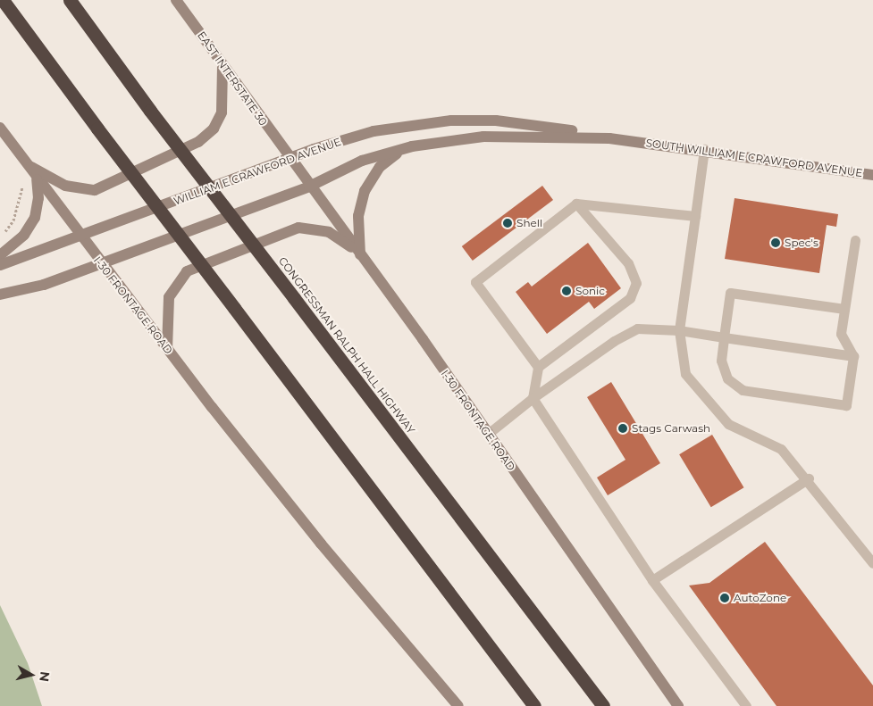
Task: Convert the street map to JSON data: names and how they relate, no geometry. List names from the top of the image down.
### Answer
{
  "streets": {
    "highway": ["CONGRESSMAN RALPH HALL HIGHWAY"],
    "main road": [
      "EAST INTERSTATE 30",
      "SOUTH WILLIAM E CRAWFORD AVENUE",
      "WILLIAM E CRAWFORD AVENUE",
      "I-30 FRONTAGE ROAD"
    ]
  },
  "crossings": [
    ["EAST INTERSTATE 30", "WILLIAM E CRAWFORD AVENUE"],
    ["EAST INTERSTATE 30", "I-30 FRONTAGE ROAD"],
    ["SOUTH WILLIAM E CRAWFORD AVENUE", "WILLIAM E CRAWFORD AVENUE"],
    ["WILLIAM E CRAWFORD AVENUE", "I-30 FRONTAGE ROAD"]
  ],
  "places": [
    "Shell",
    "Spec's",
    "Sonic",
    "Stags Carwash",
    "AutoZone"
  ],
  "north": "right"
}
